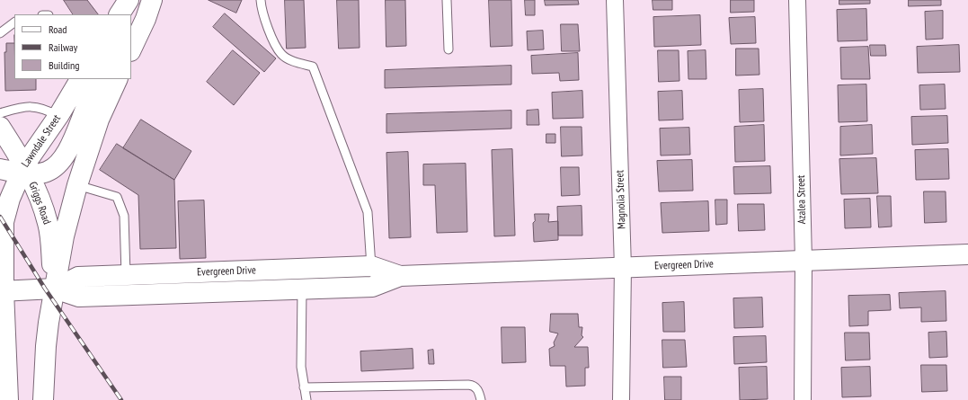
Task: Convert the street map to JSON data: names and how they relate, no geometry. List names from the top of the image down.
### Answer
{
  "streets": {
    "street": [
      "Lawndale Street",
      "Magnolia Street",
      "Azalea Street",
      "Griggs Road",
      "Evergreen Drive"
    ]
  },
  "crossings": [
    ["Lawndale Street", "Griggs Road"],
    ["Lawndale Street", "Evergreen Drive"],
    ["Magnolia Street", "Evergreen Drive"],
    ["Azalea Street", "Evergreen Drive"],
    ["Griggs Road", "Evergreen Drive"]
  ],
  "legend": ["Road", "Railway", "Building"]
}
